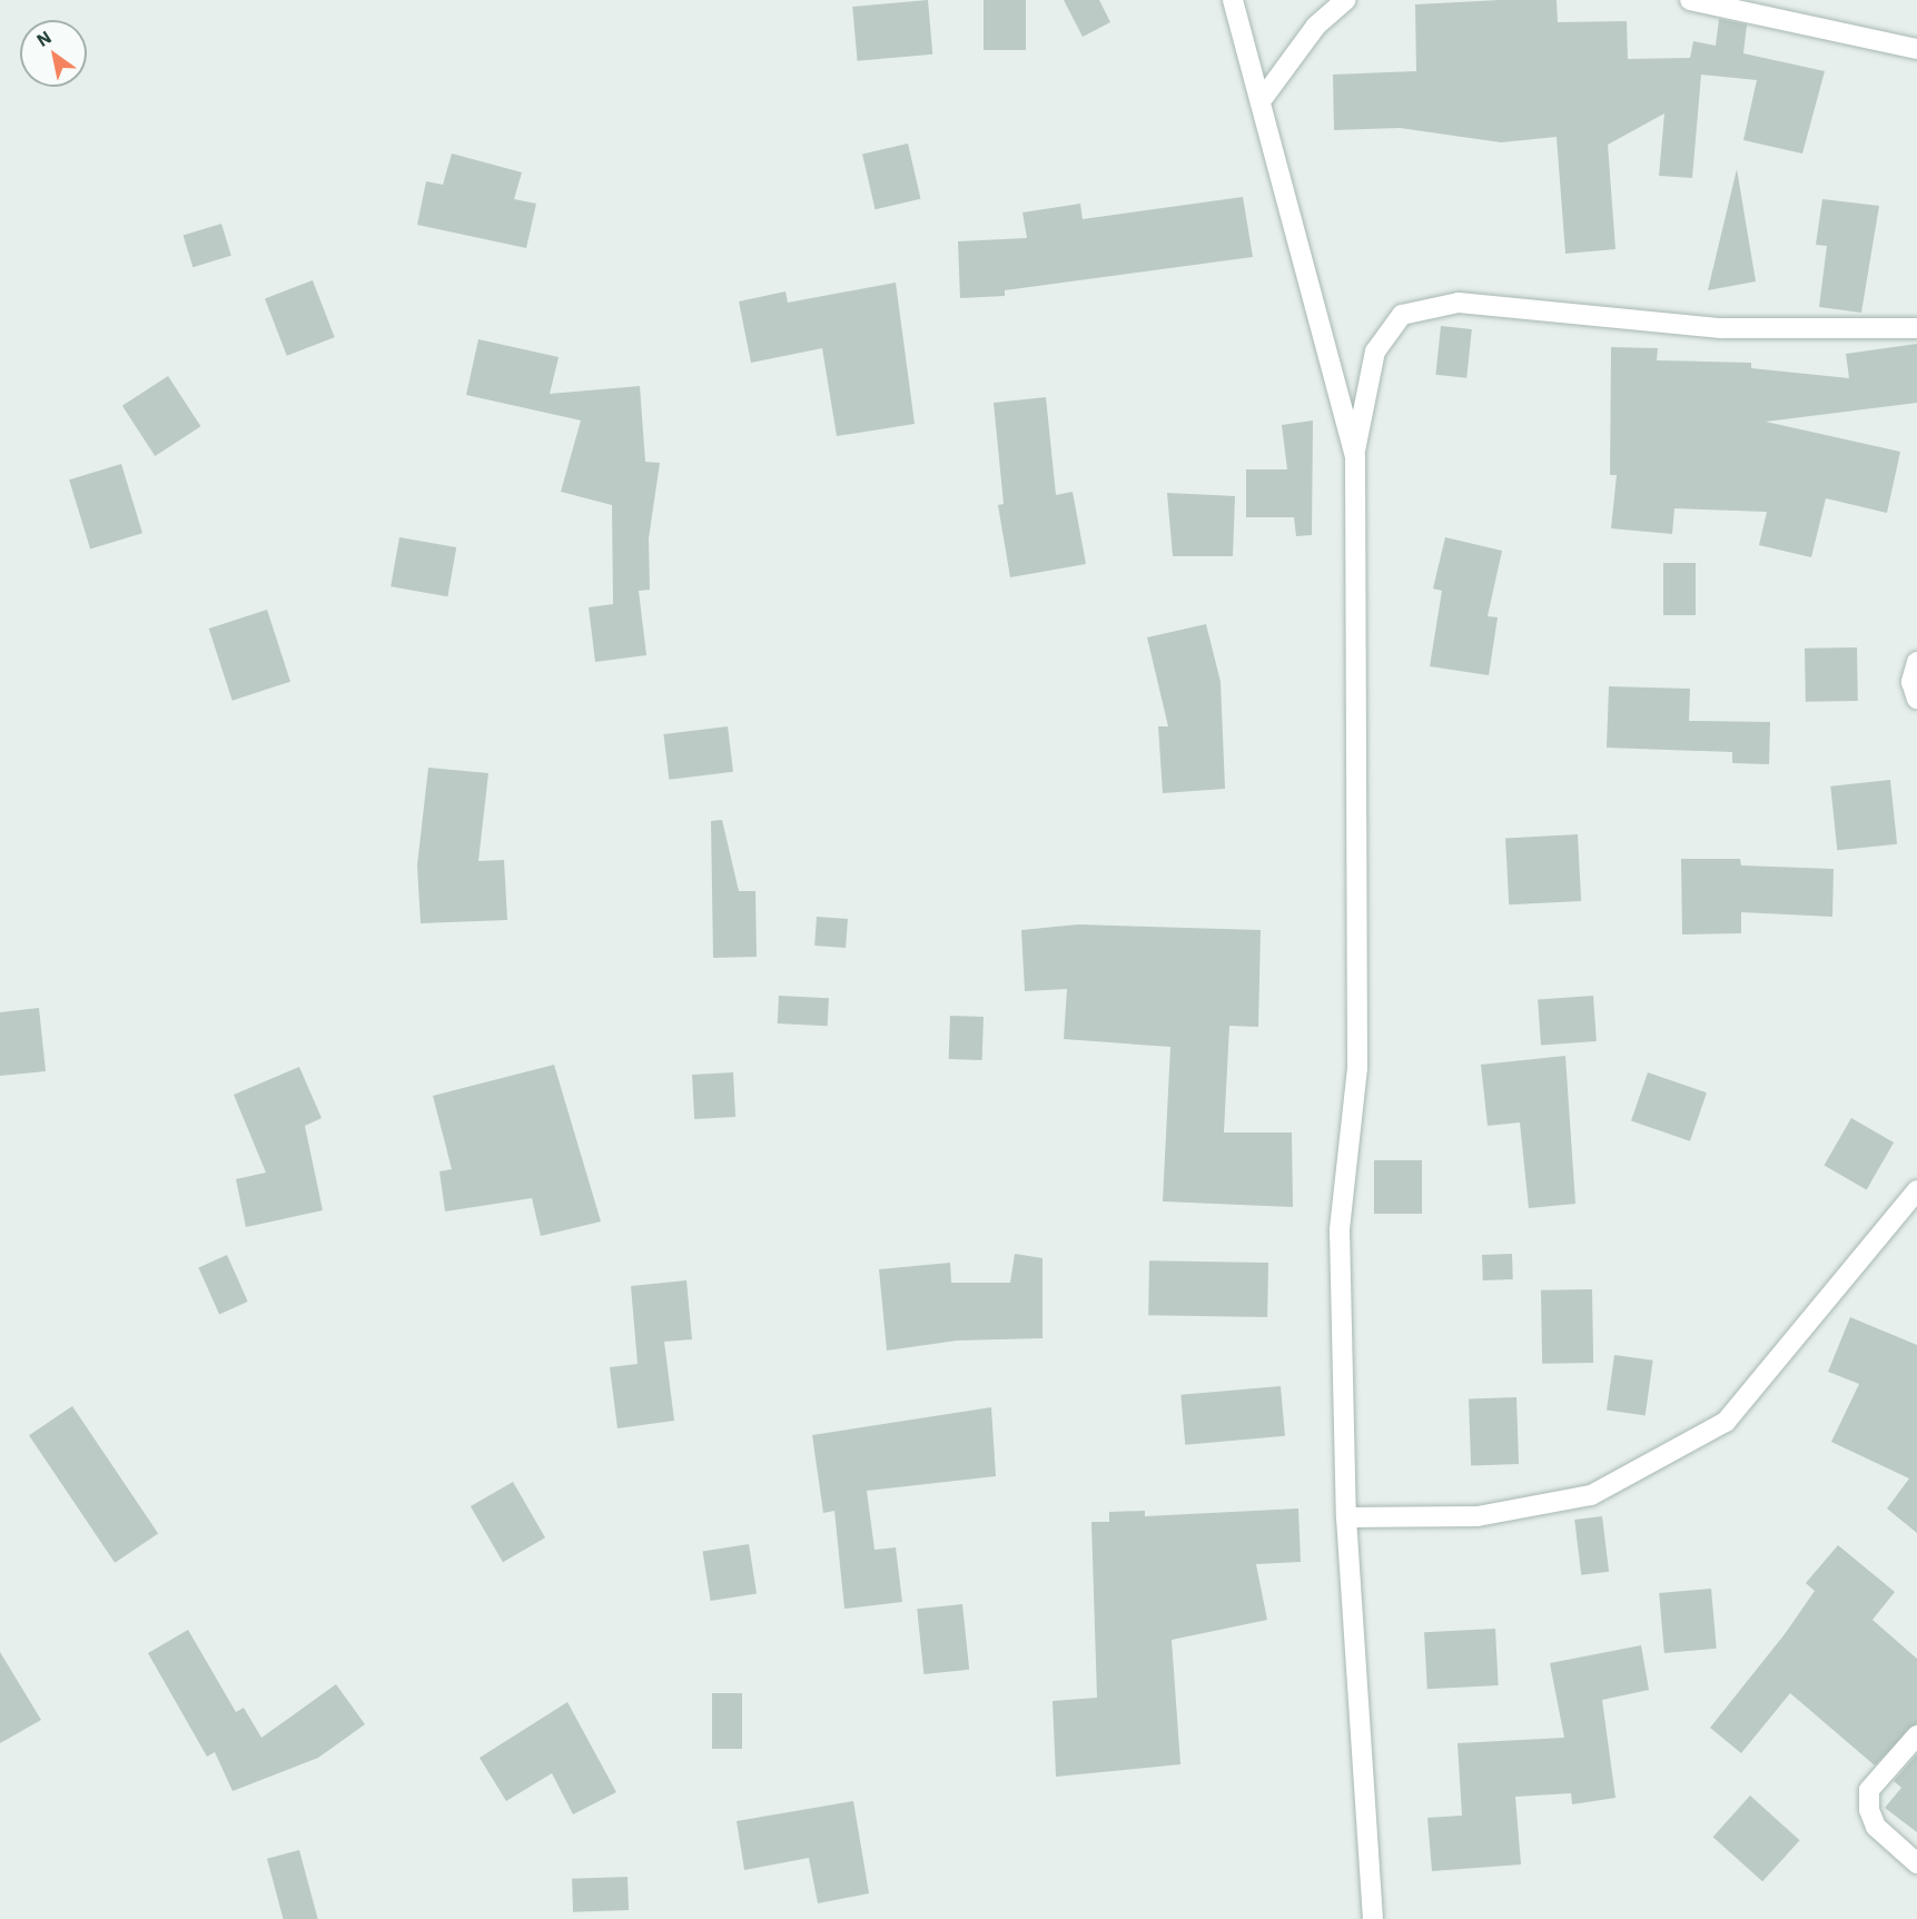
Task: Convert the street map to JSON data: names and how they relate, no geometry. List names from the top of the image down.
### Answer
{
  "north": "top left"
}
